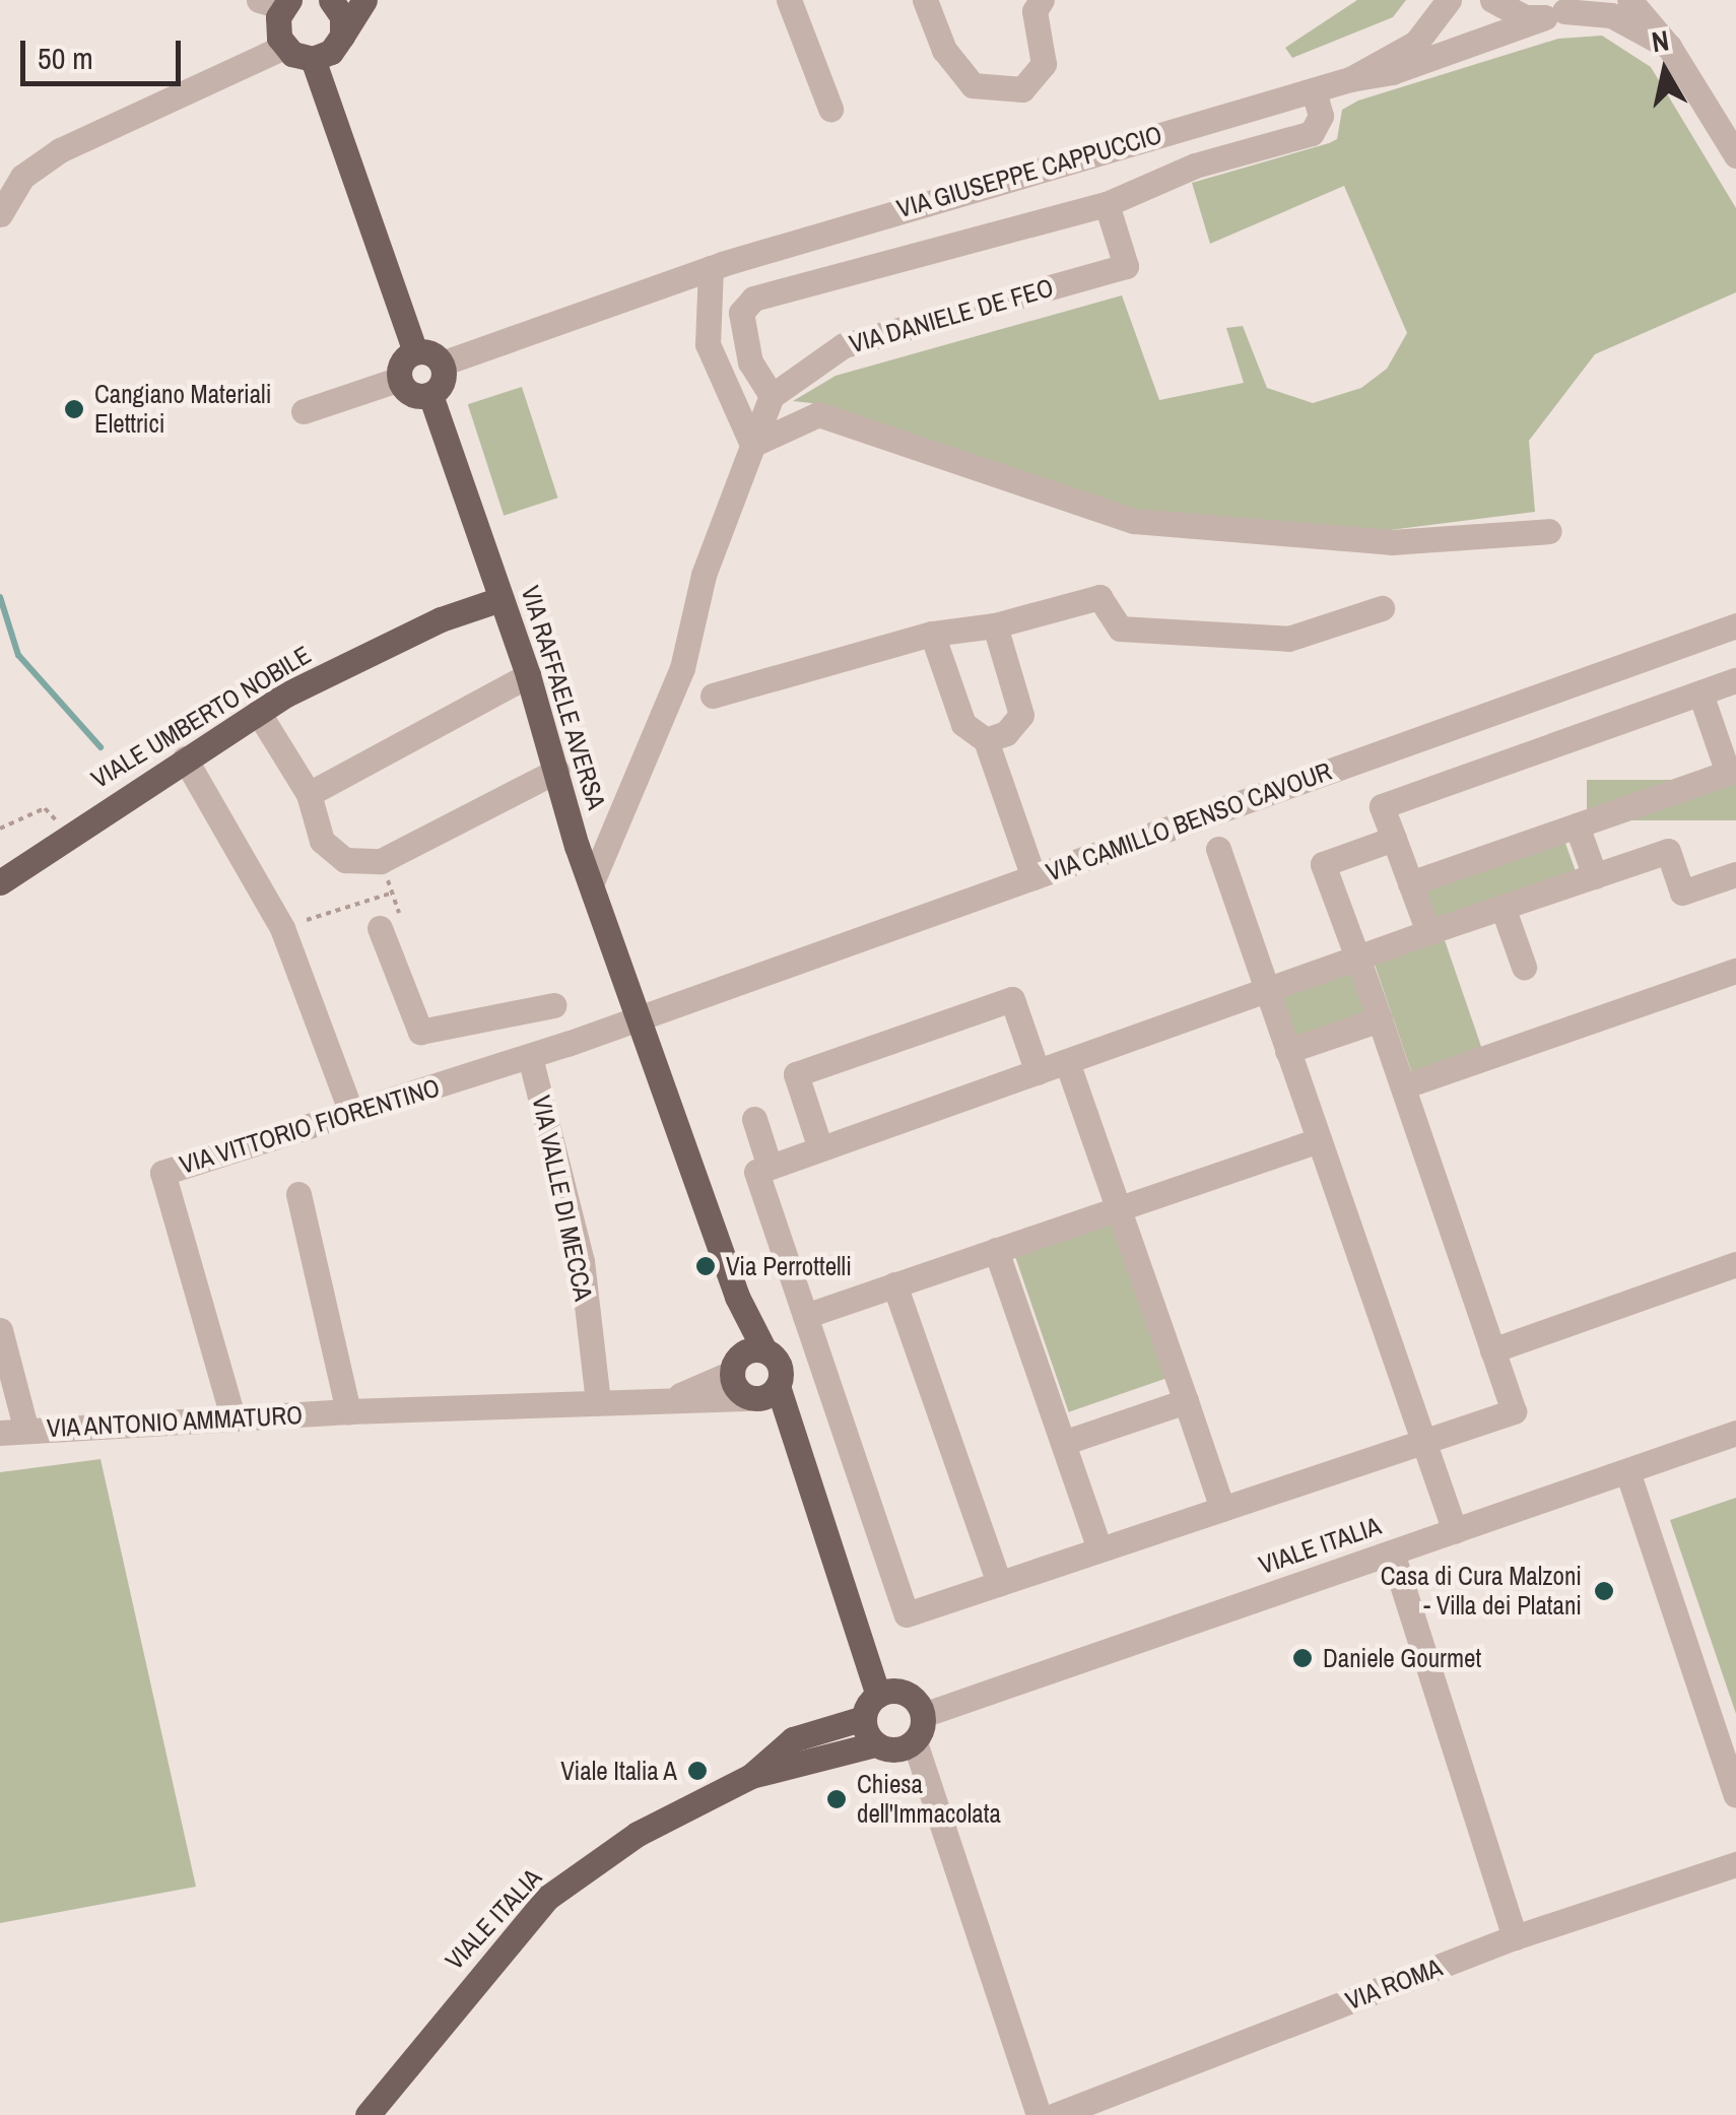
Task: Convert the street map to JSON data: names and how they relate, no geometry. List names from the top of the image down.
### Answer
{
  "streets": {
    "main road": ["VIA RAFFAELE AVERSA", "VIALE UMBERTO NOBILE", "VIALE ITALIA"],
    "street": [
      "VIA GIUSEPPE CAPPUCCIO",
      "VIA DANIELE DE FEO",
      "VIA CAMILLO BENSO CAVOUR",
      "VIA VITTORIO FIORENTINO",
      "VIA VALLE DI MECCA",
      "VIA ANTONIO AMMATURO",
      "VIA ROMA"
    ]
  },
  "crossings": [
    ["VIA GIUSEPPE CAPPUCCIO", "VIA RAFFAELE AVERSA"],
    ["VIA RAFFAELE AVERSA", "VIALE UMBERTO NOBILE"],
    ["VIA RAFFAELE AVERSA", "VIA CAMILLO BENSO CAVOUR"],
    ["VIA RAFFAELE AVERSA", "VIA VITTORIO FIORENTINO"],
    ["VIA CAMILLO BENSO CAVOUR", "VIA VITTORIO FIORENTINO"],
    ["VIA VITTORIO FIORENTINO", "VIA VALLE DI MECCA"],
    ["VIA VITTORIO FIORENTINO", "VIA ANTONIO AMMATURO"],
    ["VIA VALLE DI MECCA", "VIA ANTONIO AMMATURO"]
  ],
  "places": [
    "Cangiano Materiali Elettrici",
    "Via Perrottelli",
    "Casa di Cura Malzoni - Villa dei Platani",
    "Daniele Gourmet",
    "Viale Italia A",
    "Chiesa dell'Immacolata"
  ],
  "scale_bar": "50 m",
  "north": "top"
}
